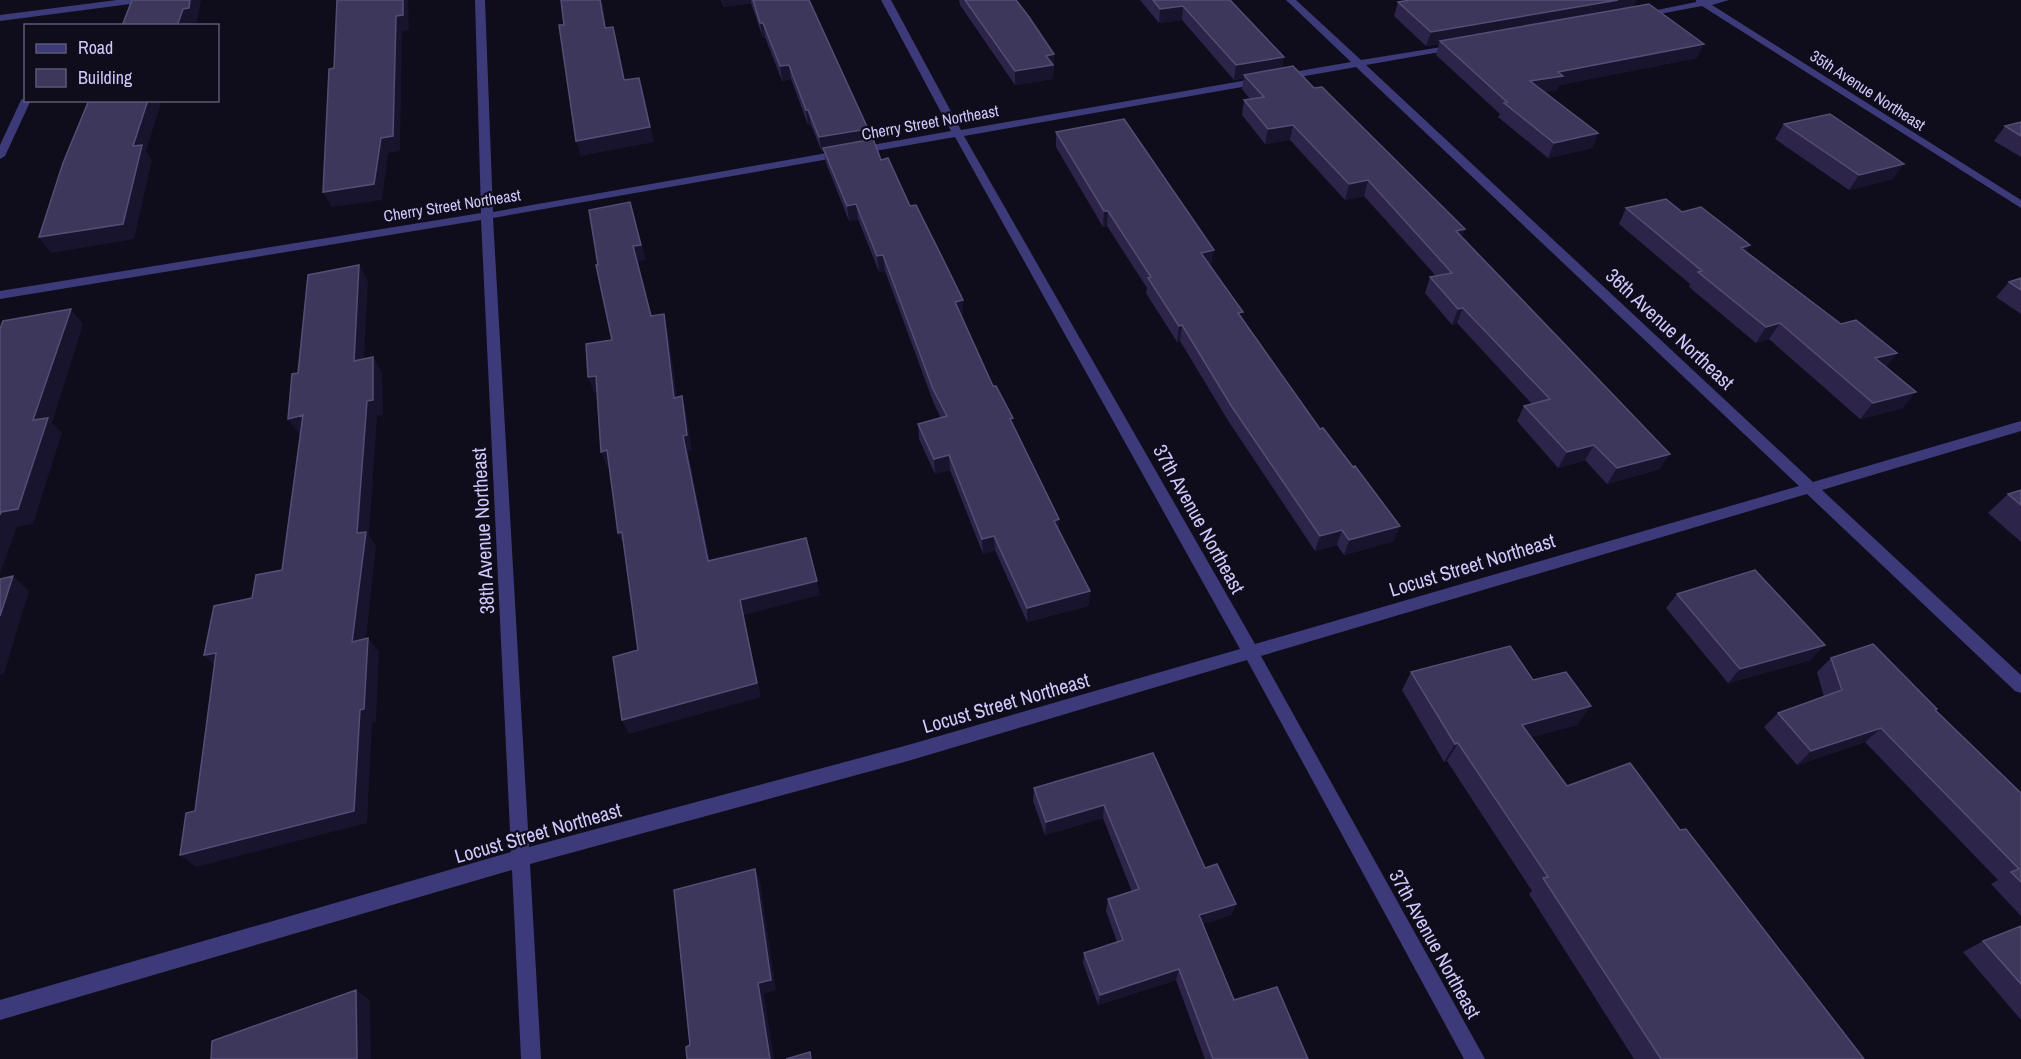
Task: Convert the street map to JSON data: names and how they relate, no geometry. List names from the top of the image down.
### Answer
{
  "streets": {
    "street": [
      "35th Avenue Northeast",
      "Cherry Street Northeast",
      "36th Avenue Northeast",
      "37th Avenue Northeast",
      "38th Avenue Northeast",
      "Locust Street Northeast"
    ]
  },
  "crossings": [
    ["Cherry Street Northeast", "36th Avenue Northeast"],
    ["Cherry Street Northeast", "37th Avenue Northeast"],
    ["Cherry Street Northeast", "38th Avenue Northeast"],
    ["36th Avenue Northeast", "Locust Street Northeast"],
    ["37th Avenue Northeast", "Locust Street Northeast"],
    ["38th Avenue Northeast", "Locust Street Northeast"]
  ],
  "legend": ["Road", "Building"]
}
